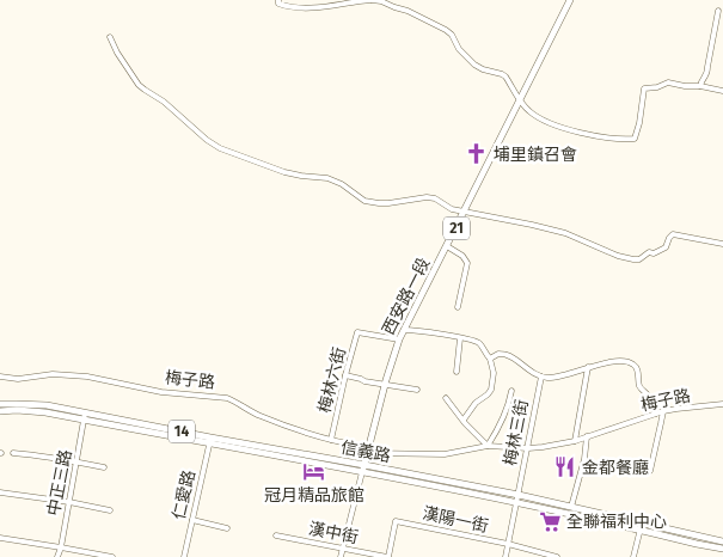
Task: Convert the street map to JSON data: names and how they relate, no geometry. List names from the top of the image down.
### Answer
{
  "streets": {
    "main road": [
      "21",
      "西安路一段",
      "14",
      "信義路"
    ],
    "street": [
      "梅子路",
      "梅林六街",
      "梅林三街",
      "中正三路",
      "仁愛路",
      "漢陽一街",
      "漢中街"
    ]
  },
  "crossings": [
    ["西安路一段", "梅子路"],
    ["西安路一段", "梅林六街"],
    ["西安路一段", "信義路"],
    ["西安路一段", "漢中街"],
    ["梅子路", "梅林六街"],
    ["梅子路", "梅林三街"],
    ["梅林三街", "信義路"],
    ["梅林三街", "漢陽一街"],
    ["信義路", "中正三路"],
    ["信義路", "仁愛路"],
    ["漢陽一街", "漢中街"]
  ],
  "places": {
    "church": ["埔里鎮召會"],
    "restaurant": ["金都餐廳"],
    "hotel": ["冠月精品旅館"],
    "supermarket": ["全聯福利中心"]
  }
}
